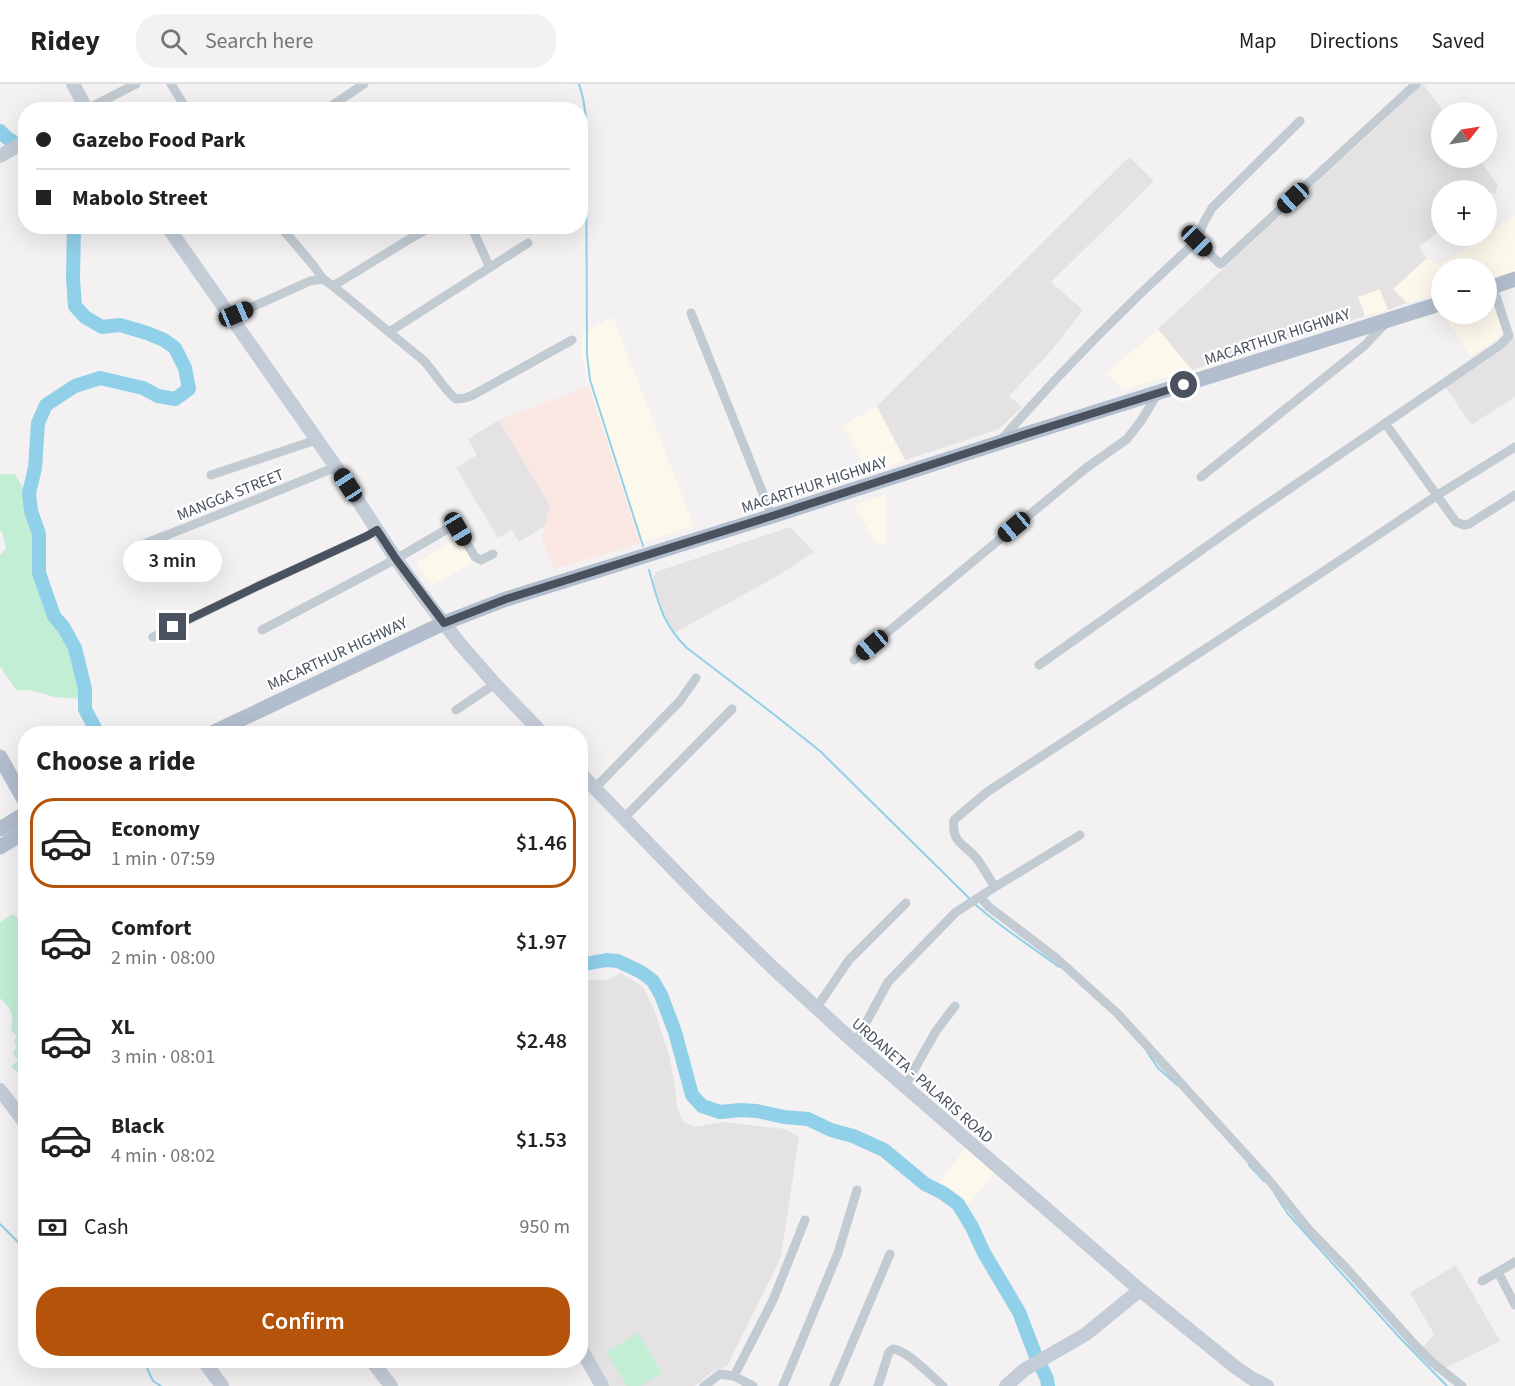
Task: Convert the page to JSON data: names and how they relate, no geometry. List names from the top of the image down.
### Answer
{
  "streets": {
    "main road": ["MACARTHUR HIGHWAY", "URDANETA - PALARIS ROAD"],
    "street": ["MANGGA STREET"]
  },
  "north": "top right",
  "page": {
    "header": "Ridey",
    "search": "Search here",
    "nav": ["Map", "Directions", "Saved"],
    "map_buttons": ["+", "−"],
    "banner": ["Gazebo Food Park", "Mabolo Street"],
    "bubble": "3 min",
    "heading": "Choose a ride",
    "list": [
      {
        "name": "Economy",
        "note": "1 min · 07:59",
        "value": "$1.46"
      },
      {
        "name": "Comfort",
        "note": "2 min · 08:00",
        "value": "$1.97"
      },
      {
        "name": "XL",
        "note": "3 min · 08:01",
        "value": "$2.48"
      },
      {
        "name": "Black",
        "note": "4 min · 08:02",
        "value": "$1.53"
      }
    ],
    "pay": ["Cash", "950 m"],
    "buttons": "Confirm"
  }
}
